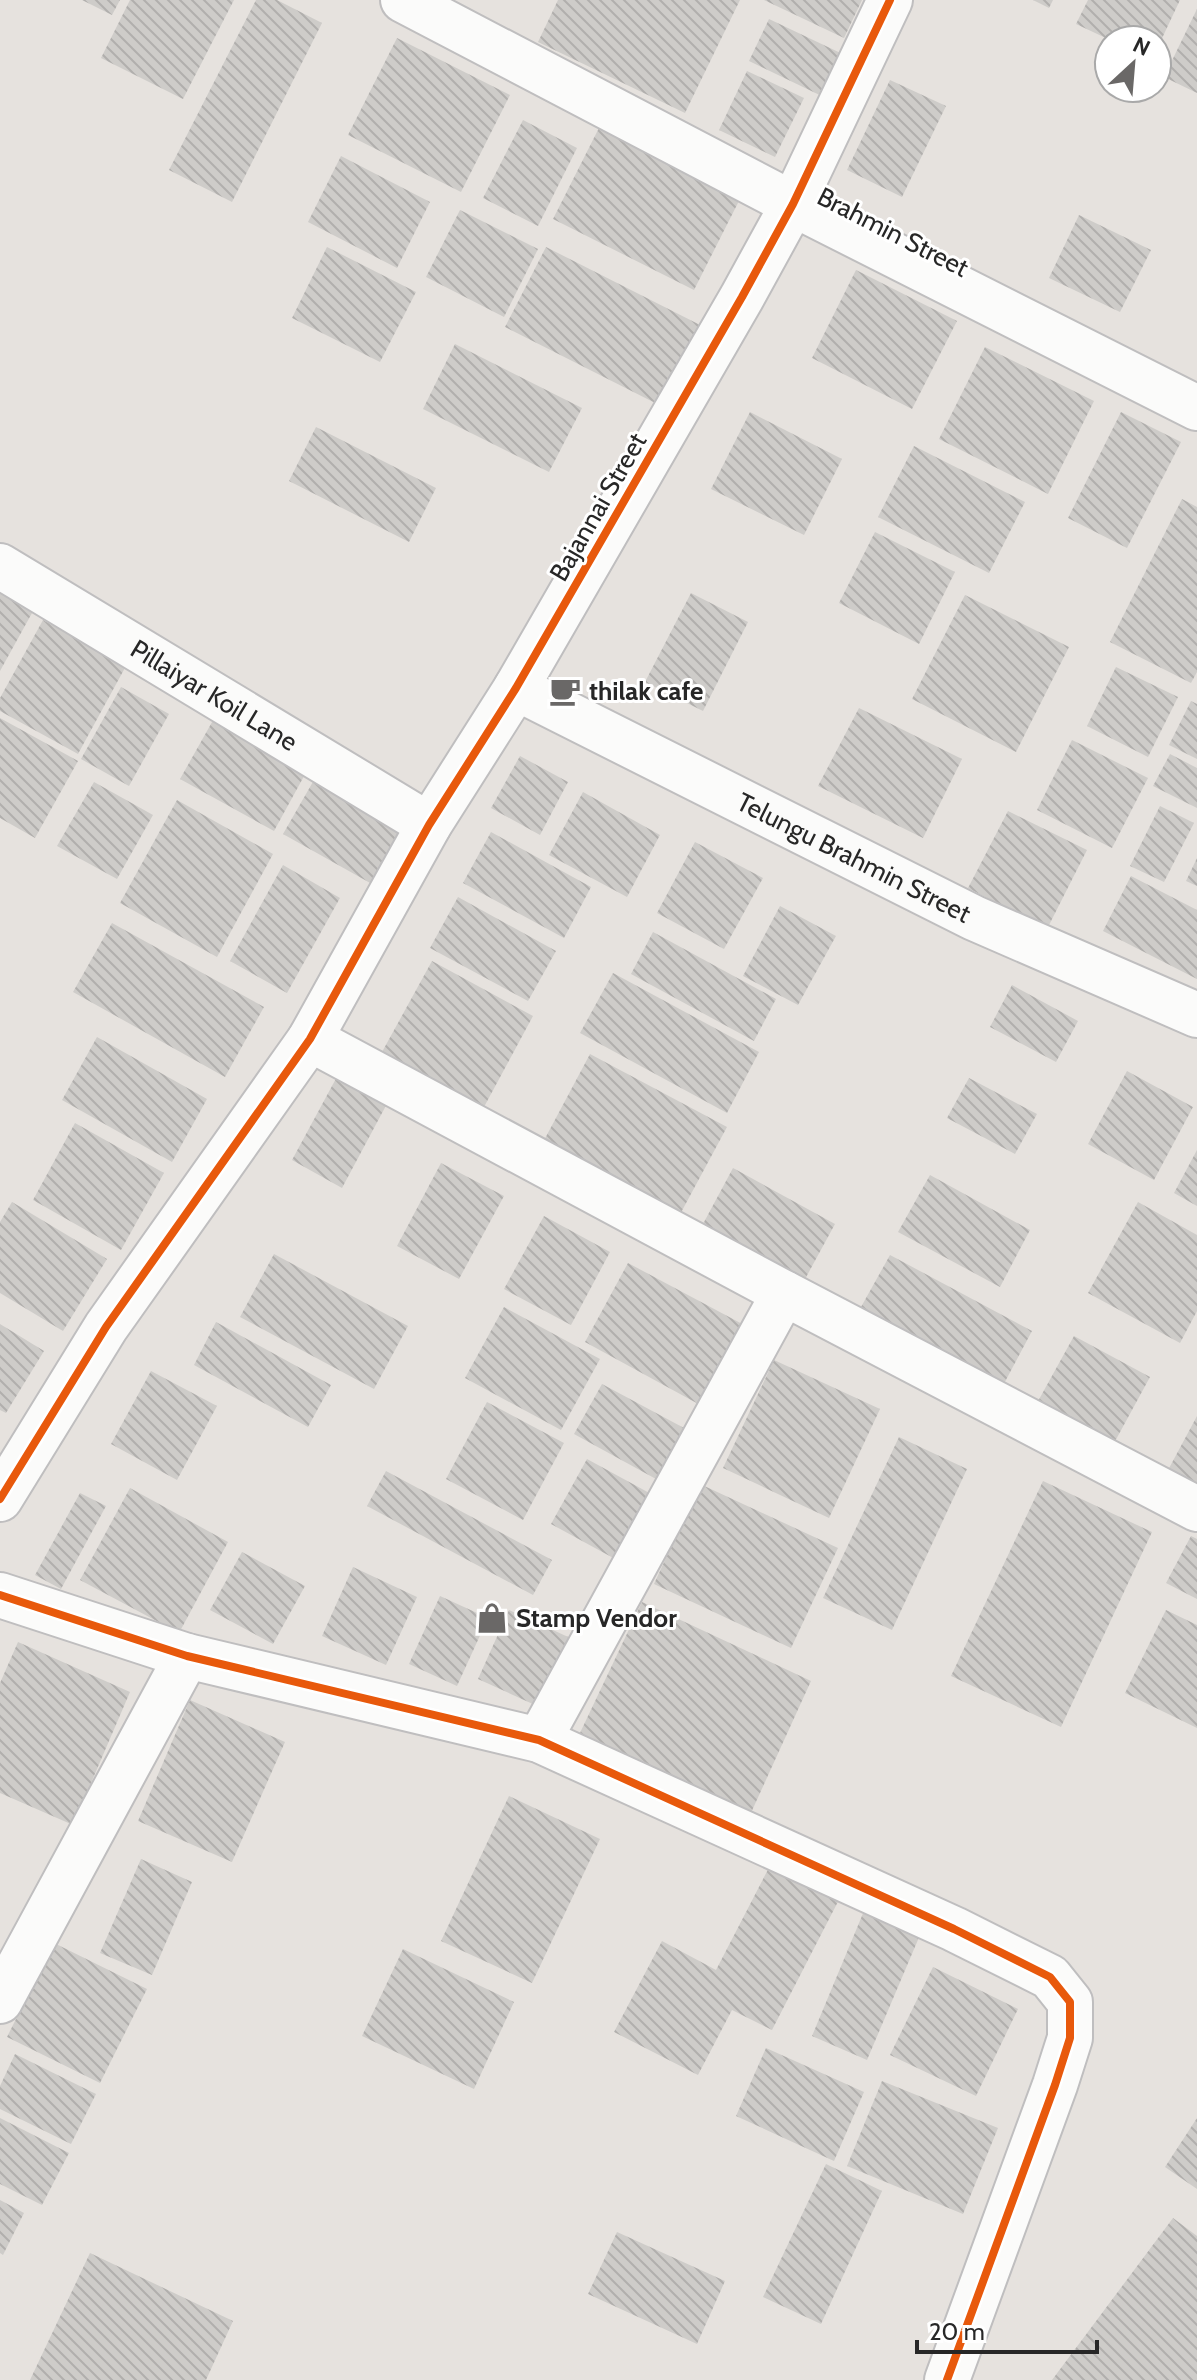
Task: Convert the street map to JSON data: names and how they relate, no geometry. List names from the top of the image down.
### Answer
{
  "streets": {
    "street": [
      "Brahmin Street",
      "Bajannai Street",
      "Pillaiyar Koil Lane",
      "Telungu Brahmin Street"
    ]
  },
  "crossings": [
    ["Brahmin Street", "Bajannai Street"],
    ["Bajannai Street", "Pillaiyar Koil Lane"],
    ["Bajannai Street", "Telungu Brahmin Street"]
  ],
  "places": {
    "cafe": ["thilak cafe"],
    "shop": ["Stamp Vendor"]
  },
  "scale_bar": "20 m",
  "north": "top right"
}
